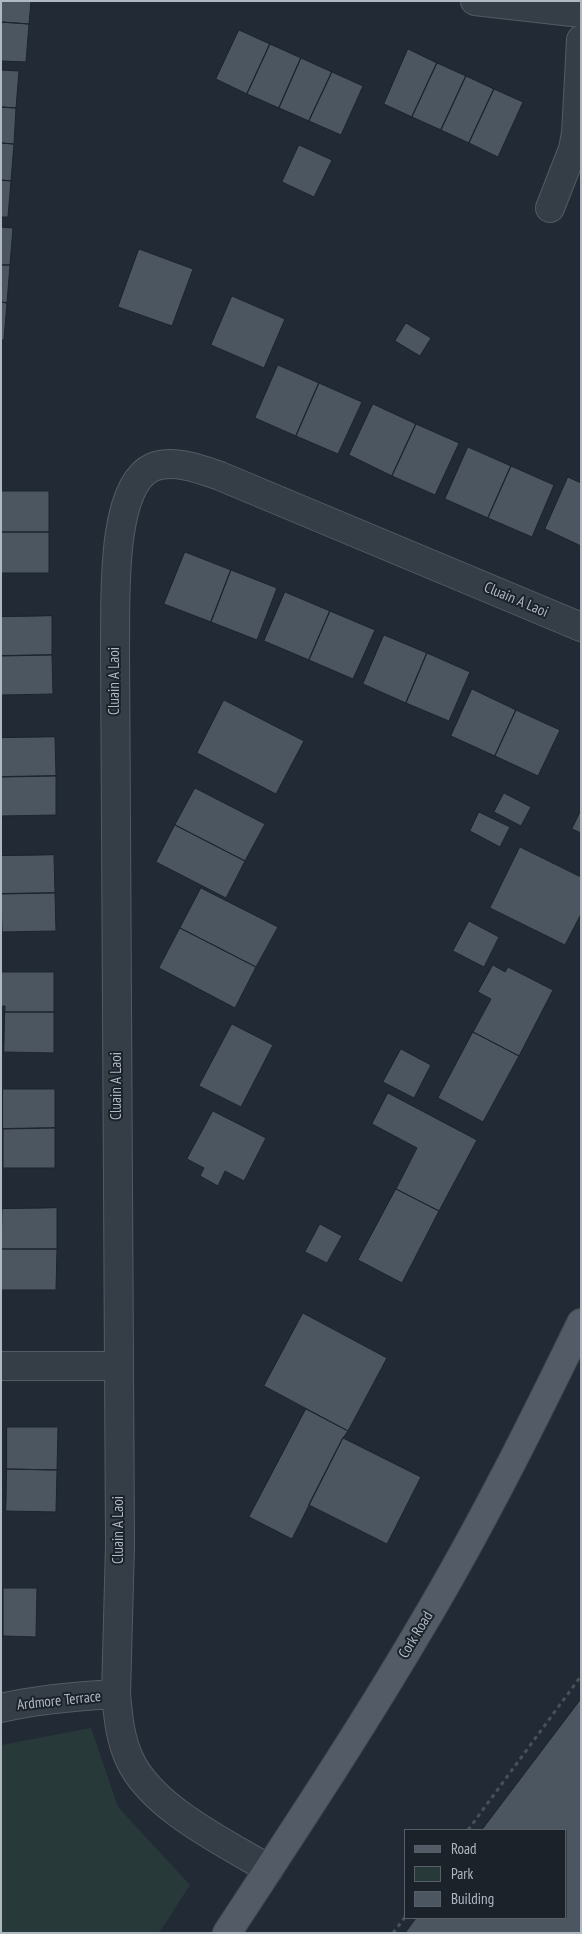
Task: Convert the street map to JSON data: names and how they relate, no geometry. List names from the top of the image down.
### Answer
{
  "streets": {
    "main road": ["Cork Road"],
    "street": ["Cluain A Laoi", "Ardmore Terrace"]
  },
  "crossings": [
    ["Cluain A Laoi", "Cork Road"],
    ["Cluain A Laoi", "Ardmore Terrace"]
  ],
  "legend": ["Road", "Park", "Building"]
}
